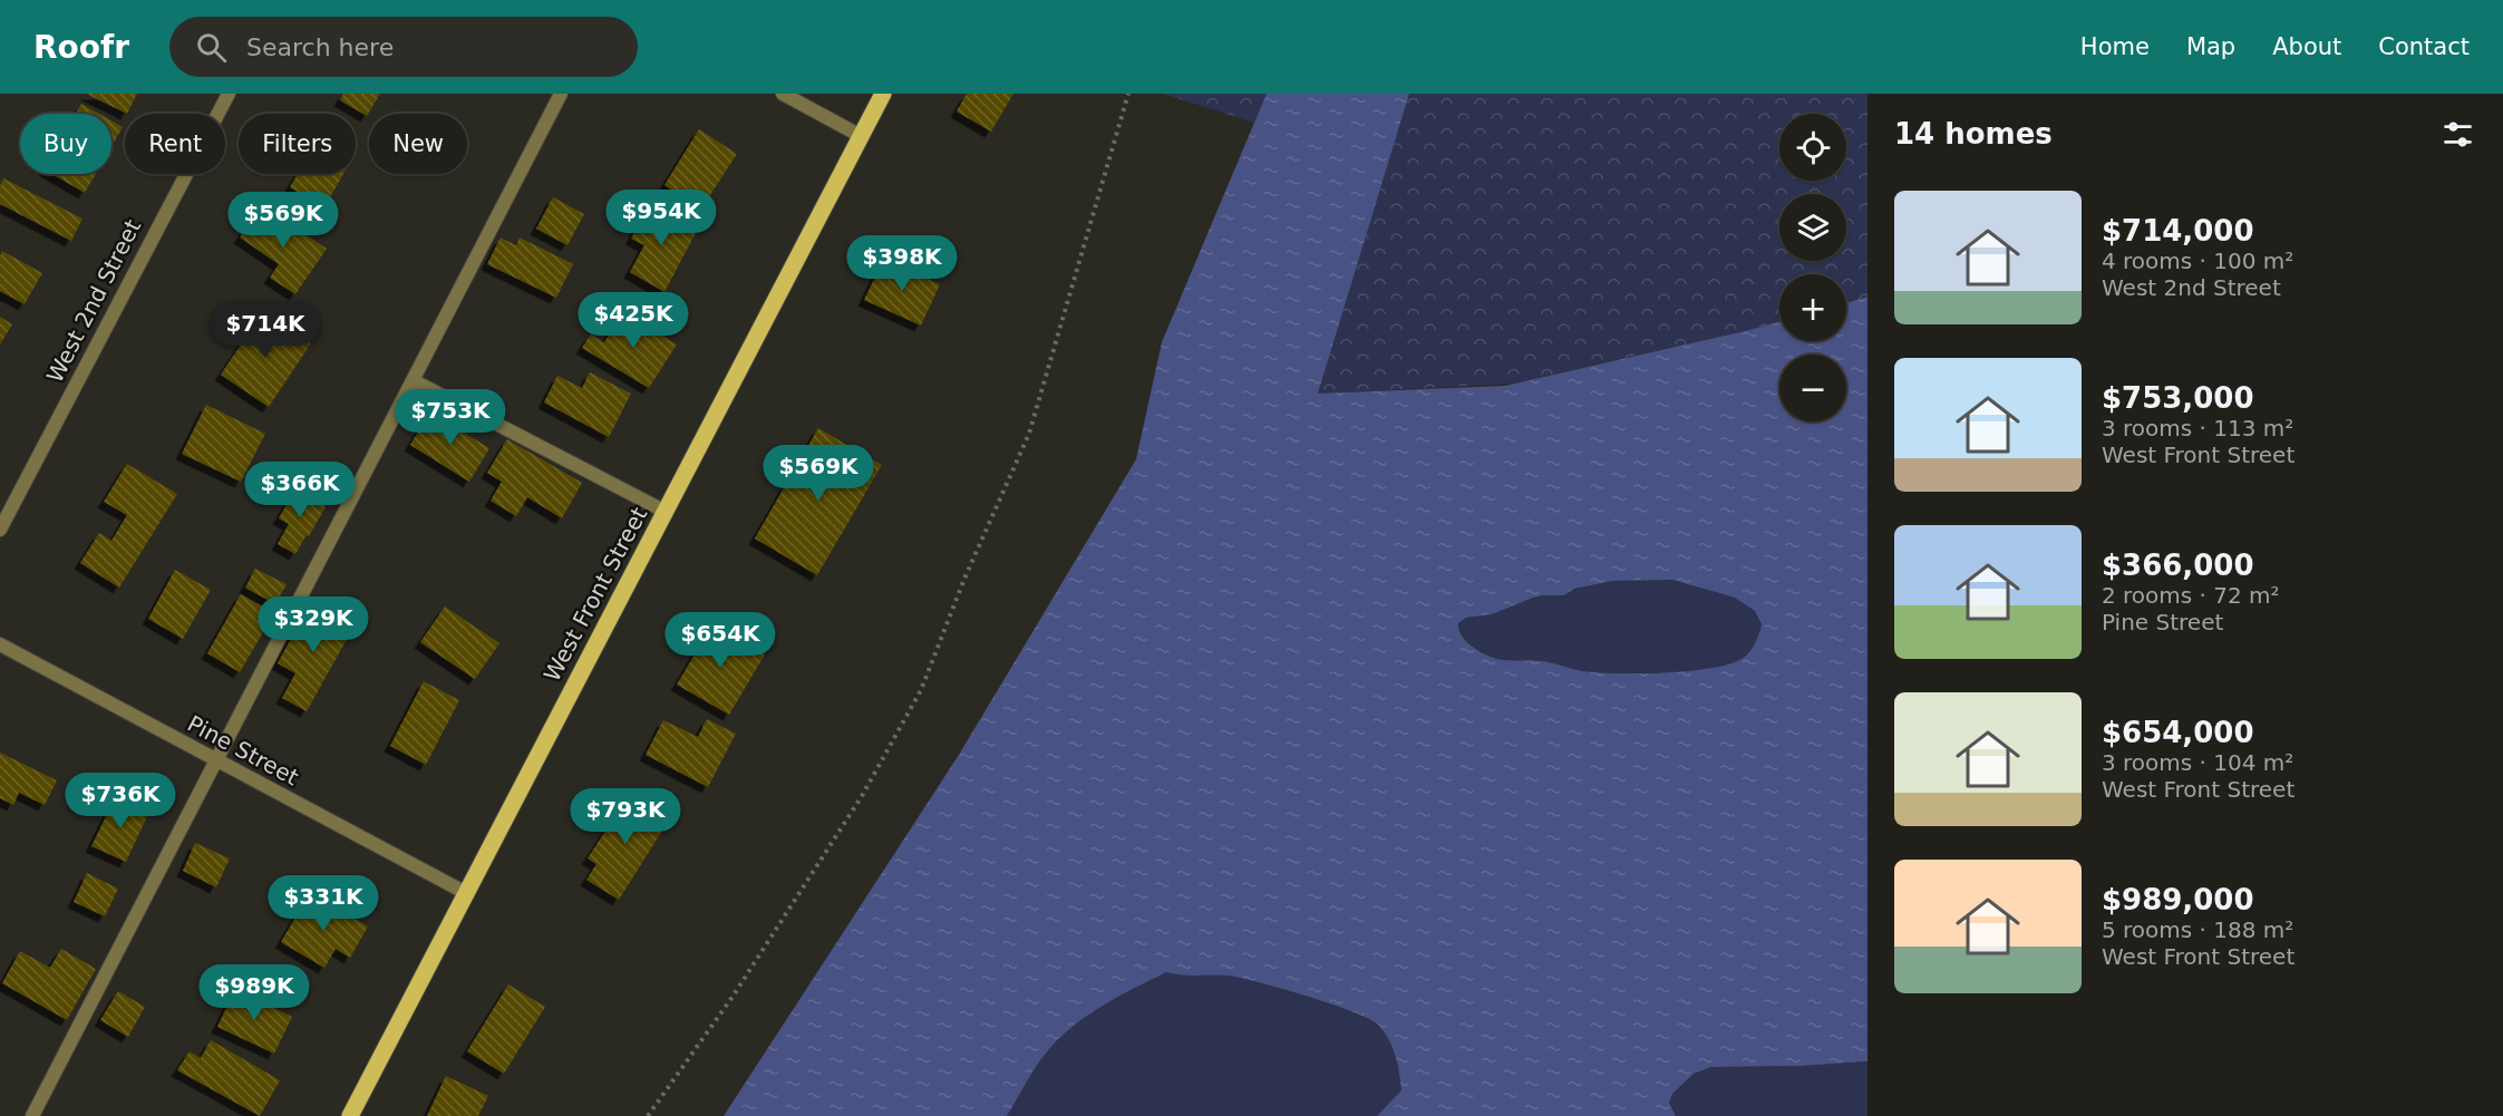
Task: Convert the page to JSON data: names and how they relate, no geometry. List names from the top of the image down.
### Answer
{
  "streets": {
    "main road": ["West Front Street"],
    "street": ["West 2nd Street", "Pine Street"]
  },
  "crossings": [
    ["West Front Street", "Pine Street"]
  ],
  "page": {
    "header": "Roofr",
    "search": "Search here",
    "nav": [
      "Home",
      "Map",
      "About",
      "Contact"
    ],
    "heading": "14 homes",
    "map_buttons": ["+", "−"],
    "chip": [
      "Buy",
      "Rent",
      "Filters",
      "New"
    ],
    "list": [
      {
        "name": "$714,000",
        "note": "4 rooms · 100 m² · West 2nd Street"
      },
      {
        "name": "$753,000",
        "note": "3 rooms · 113 m² · West Front Street"
      },
      {
        "name": "$366,000",
        "note": "2 rooms · 72 m² · Pine Street"
      },
      {
        "name": "$654,000",
        "note": "3 rooms · 104 m² · West Front Street"
      },
      {
        "name": "$989,000",
        "note": "5 rooms · 188 m² · West Front Street"
      }
    ],
    "price": [
      "$954K",
      "$569K",
      "$398K",
      "$425K",
      "$714K",
      "$753K",
      "$569K",
      "$366K",
      "$329K",
      "$654K",
      "$736K",
      "$793K",
      "$331K",
      "$989K"
    ]
  }
}
